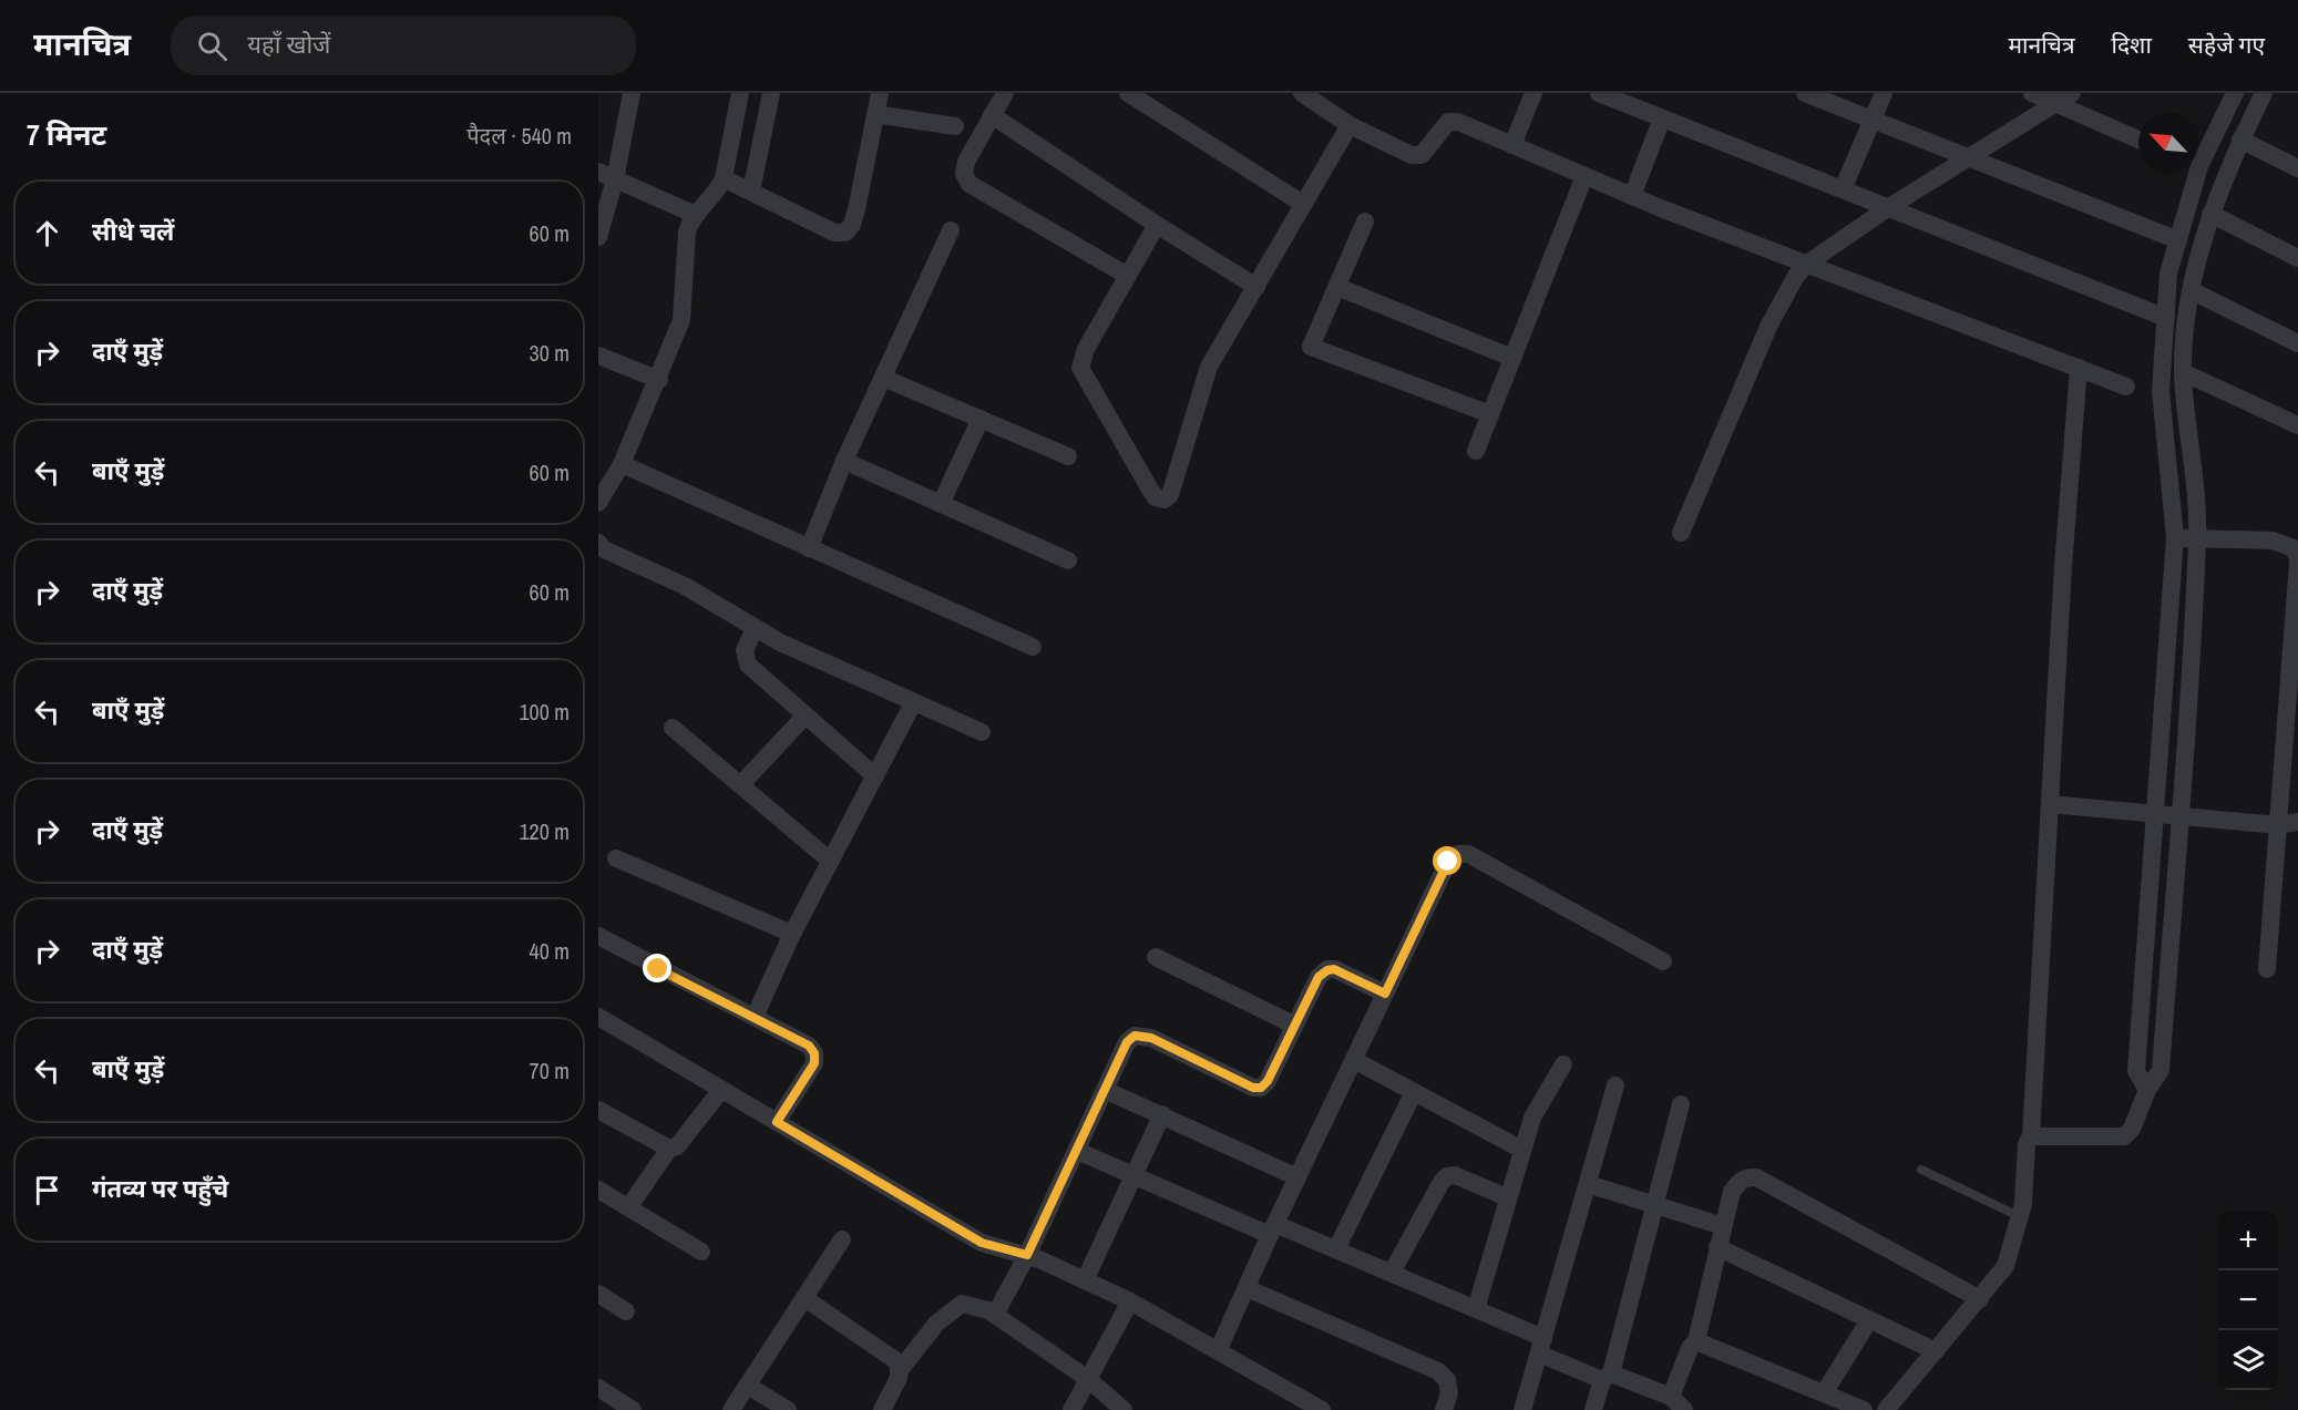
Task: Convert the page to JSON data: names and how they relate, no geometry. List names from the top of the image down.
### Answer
{
  "north": "top left",
  "page": {
    "header": "मानचित्र",
    "search": "यहाँ खोजें",
    "nav": ["मानचित्र", "दिशा", "सहेजे गए"],
    "heading": ["7 मिनट", "पैदल · 540 m"],
    "list": [
      ["सीधे चलें", "60 m"],
      ["दाएँ मुड़ें", "30 m"],
      ["बाएँ मुड़ें", "60 m"],
      ["दाएँ मुड़ें", "60 m"],
      ["बाएँ मुड़ें", "100 m"],
      ["दाएँ मुड़ें", "120 m"],
      ["दाएँ मुड़ें", "40 m"],
      ["बाएँ मुड़ें", "70 m"],
      "गंतव्य पर पहुँचे"
    ],
    "map_buttons": ["+", "−"]
  }
}
